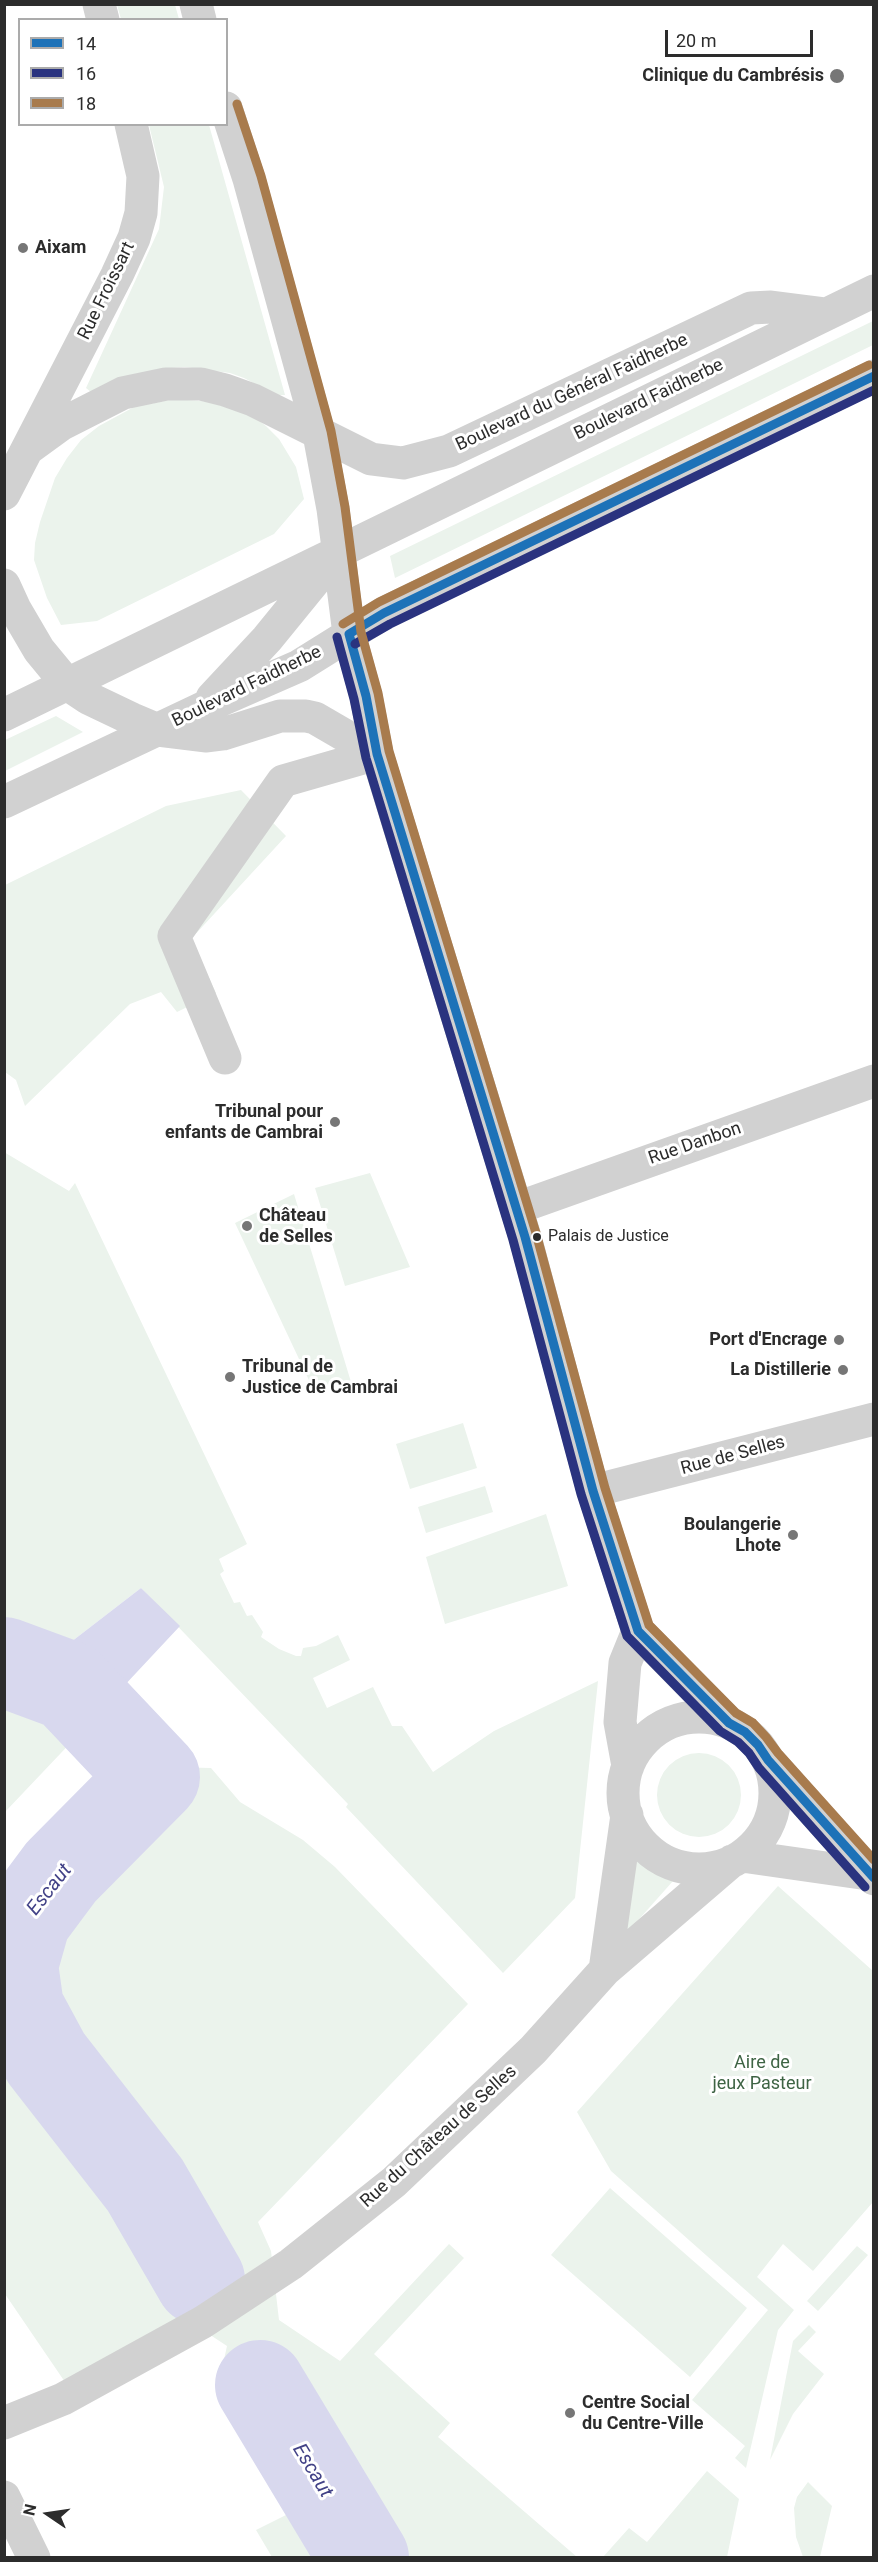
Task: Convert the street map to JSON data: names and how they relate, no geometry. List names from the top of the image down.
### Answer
{
  "streets": {
    "street": [
      "Rue Froissart",
      "Boulevard du Général Faidherbe",
      "Boulevard Faidherbe",
      "Rue Danbon",
      "Rue de Selles",
      "Rue du Château de Selles"
    ]
  },
  "crossings": [
    ["Rue Froissart", "Boulevard du Général Faidherbe"],
    ["Boulevard du Général Faidherbe", "Boulevard Faidherbe"]
  ],
  "water": ["Escaut"],
  "parks": ["Aire de jeux Pasteur"],
  "places": [
    "Clinique du Cambrésis",
    "Aixam",
    "Tribunal pour enfants de Cambrai",
    "Château de Selles",
    "Palais de Justice",
    "Port d'Encrage",
    "La Distillerie",
    "Tribunal de Justice de Cambrai",
    "Boulangerie Lhote",
    "Centre Social du Centre-Ville"
  ],
  "lines": ["transit line 18", "transit line 14", "transit line 16"],
  "legend": ["14", "16", "18"],
  "scale_bar": "20 m",
  "north": "left"
}
